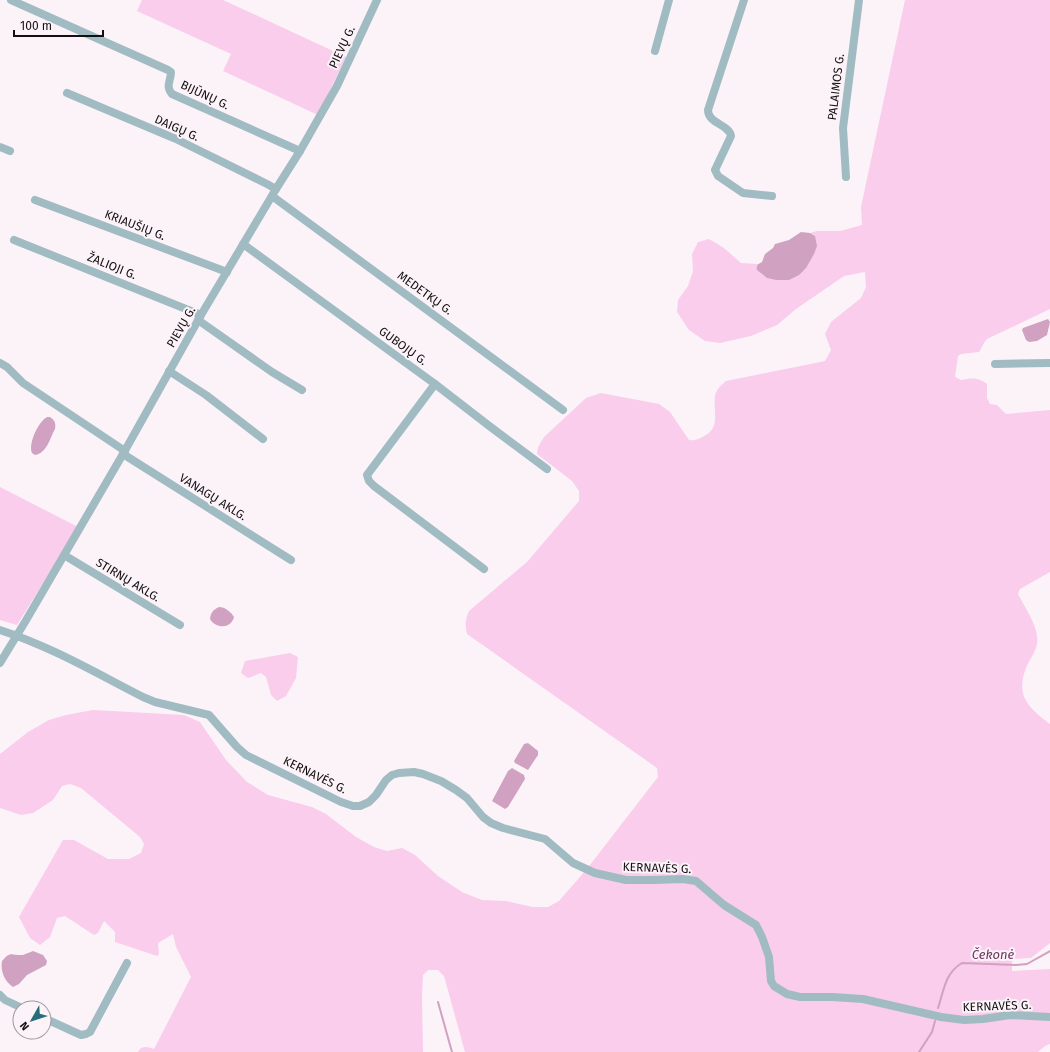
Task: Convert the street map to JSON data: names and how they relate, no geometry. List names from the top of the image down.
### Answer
{
  "streets": {
    "street": [
      "PIEVŲ G.",
      "PALAIMOS G.",
      "BIJŪNŲ G.",
      "DAIGŲ G.",
      "KRIAUŠIŲ G.",
      "ŽALIOJI G.",
      "MEDETKŲ G.",
      "GUBOJŲ G.",
      "VANAGŲ AKLG.",
      "STIRNŲ AKLG.",
      "KERNAVĖS G."
    ]
  },
  "crossings": [
    ["PIEVŲ G.", "BIJŪNŲ G."],
    ["PIEVŲ G.", "DAIGŲ G."],
    ["PIEVŲ G.", "KRIAUŠIŲ G."],
    ["PIEVŲ G.", "ŽALIOJI G."],
    ["PIEVŲ G.", "MEDETKŲ G."],
    ["PIEVŲ G.", "GUBOJŲ G."],
    ["PIEVŲ G.", "VANAGŲ AKLG."],
    ["PIEVŲ G.", "STIRNŲ AKLG."],
    ["PIEVŲ G.", "KERNAVĖS G."],
    ["DAIGŲ G.", "MEDETKŲ G."]
  ],
  "water": ["Čekonė"],
  "scale_bar": "100 m",
  "north": "bottom left"
}
